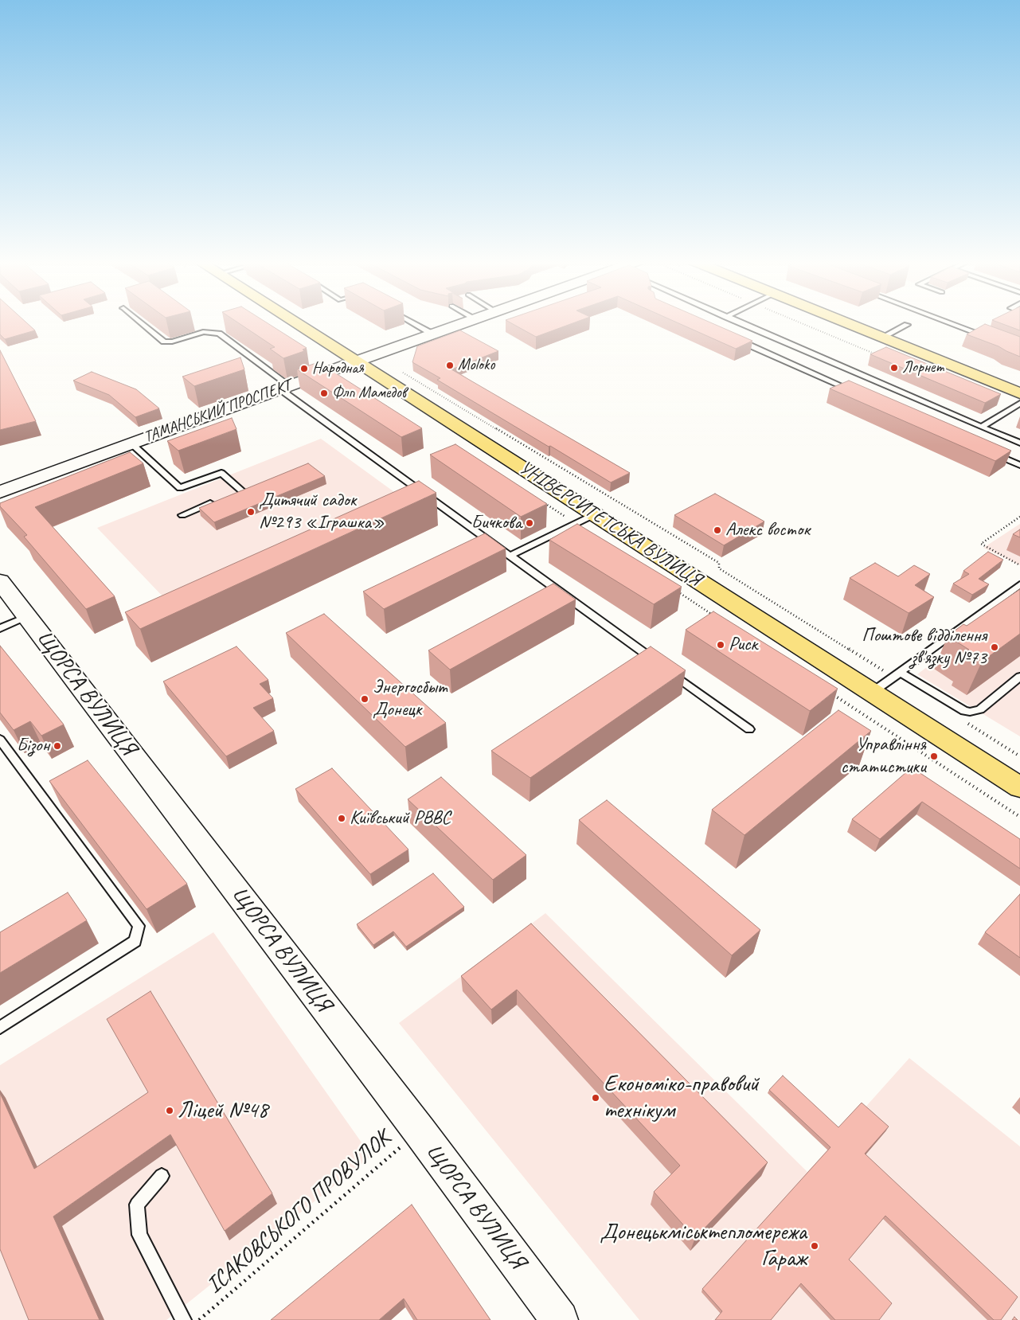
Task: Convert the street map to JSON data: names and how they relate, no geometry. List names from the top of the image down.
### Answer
{
  "streets": {
    "main road": ["УНІВЕРСИТЕТСЬКА ВУЛИЦЯ"],
    "street": ["ТАМАНСЬКИЙ ПРОСПЕКТ", "ЩОРСА ВУЛИЦЯ"],
    "path": ["ІСАКОВСЬКОГО ПРОВУЛОК"]
  },
  "crossings": [
    ["ТАМАНСЬКИЙ ПРОСПЕКТ", "УНІВЕРСИТЕТСЬКА ВУЛИЦЯ"],
    ["ЩОРСА ВУЛИЦЯ", "ІСАКОВСЬКОГО ПРОВУЛОК"]
  ],
  "places": [
    "Moloko",
    "Лорнет",
    "Народная",
    "Флп Мамедов",
    "Дитячий садок №293 «Іграшка»",
    "Бичкова",
    "Алекс восток",
    "Риск",
    "Поштове відділення зв'язку №73",
    "Энергосбыт Донецк",
    "Бізон",
    "Управління статистики",
    "Київський РВВС",
    "Економіко-правовий технікум",
    "Ліцей №48",
    "Донецькміськтепломережа Гараж"
  ]
}
